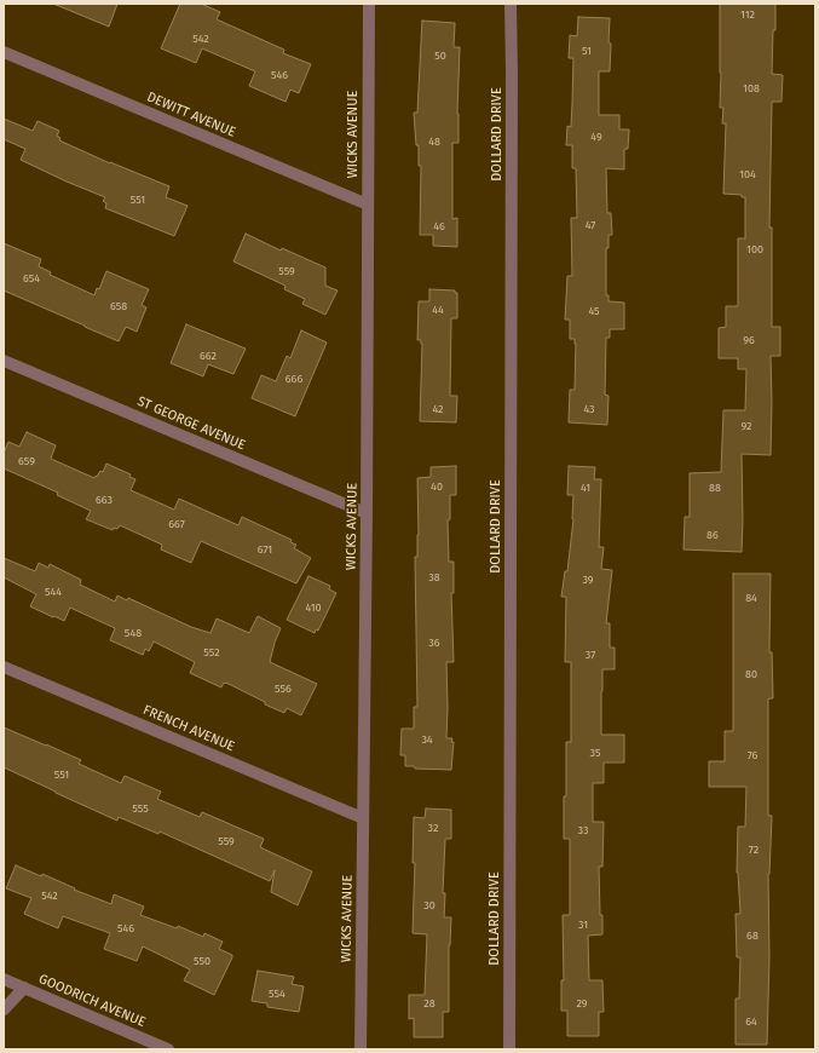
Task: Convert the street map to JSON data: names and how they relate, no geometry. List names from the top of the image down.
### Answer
{
  "streets": {
    "street": [
      "DEWITT AVENUE",
      "WICKS AVENUE",
      "DOLLARD DRIVE",
      "ST GEORGE AVENUE",
      "FRENCH AVENUE",
      "GOODRICH AVENUE"
    ]
  },
  "crossings": [
    ["DEWITT AVENUE", "WICKS AVENUE"],
    ["WICKS AVENUE", "ST GEORGE AVENUE"],
    ["WICKS AVENUE", "FRENCH AVENUE"]
  ],
  "house_numbers": [
    "112",
    "542",
    "51",
    "50",
    "546",
    "108",
    "49",
    "48",
    "104",
    "551",
    "47",
    "46",
    "100",
    "559",
    "654",
    "658",
    "44",
    "45",
    "96",
    "662",
    "666",
    "42",
    "43",
    "92",
    "659",
    "40",
    "41",
    "88",
    "663",
    "667",
    "86",
    "671",
    "38",
    "39",
    "544",
    "84",
    "410",
    "548",
    "36",
    "552",
    "37",
    "80",
    "556",
    "34",
    "35",
    "76",
    "551",
    "555",
    "32",
    "33",
    "559",
    "72",
    "542",
    "30",
    "31",
    "546",
    "68",
    "550",
    "554",
    "28",
    "29",
    "64"
  ]
}
